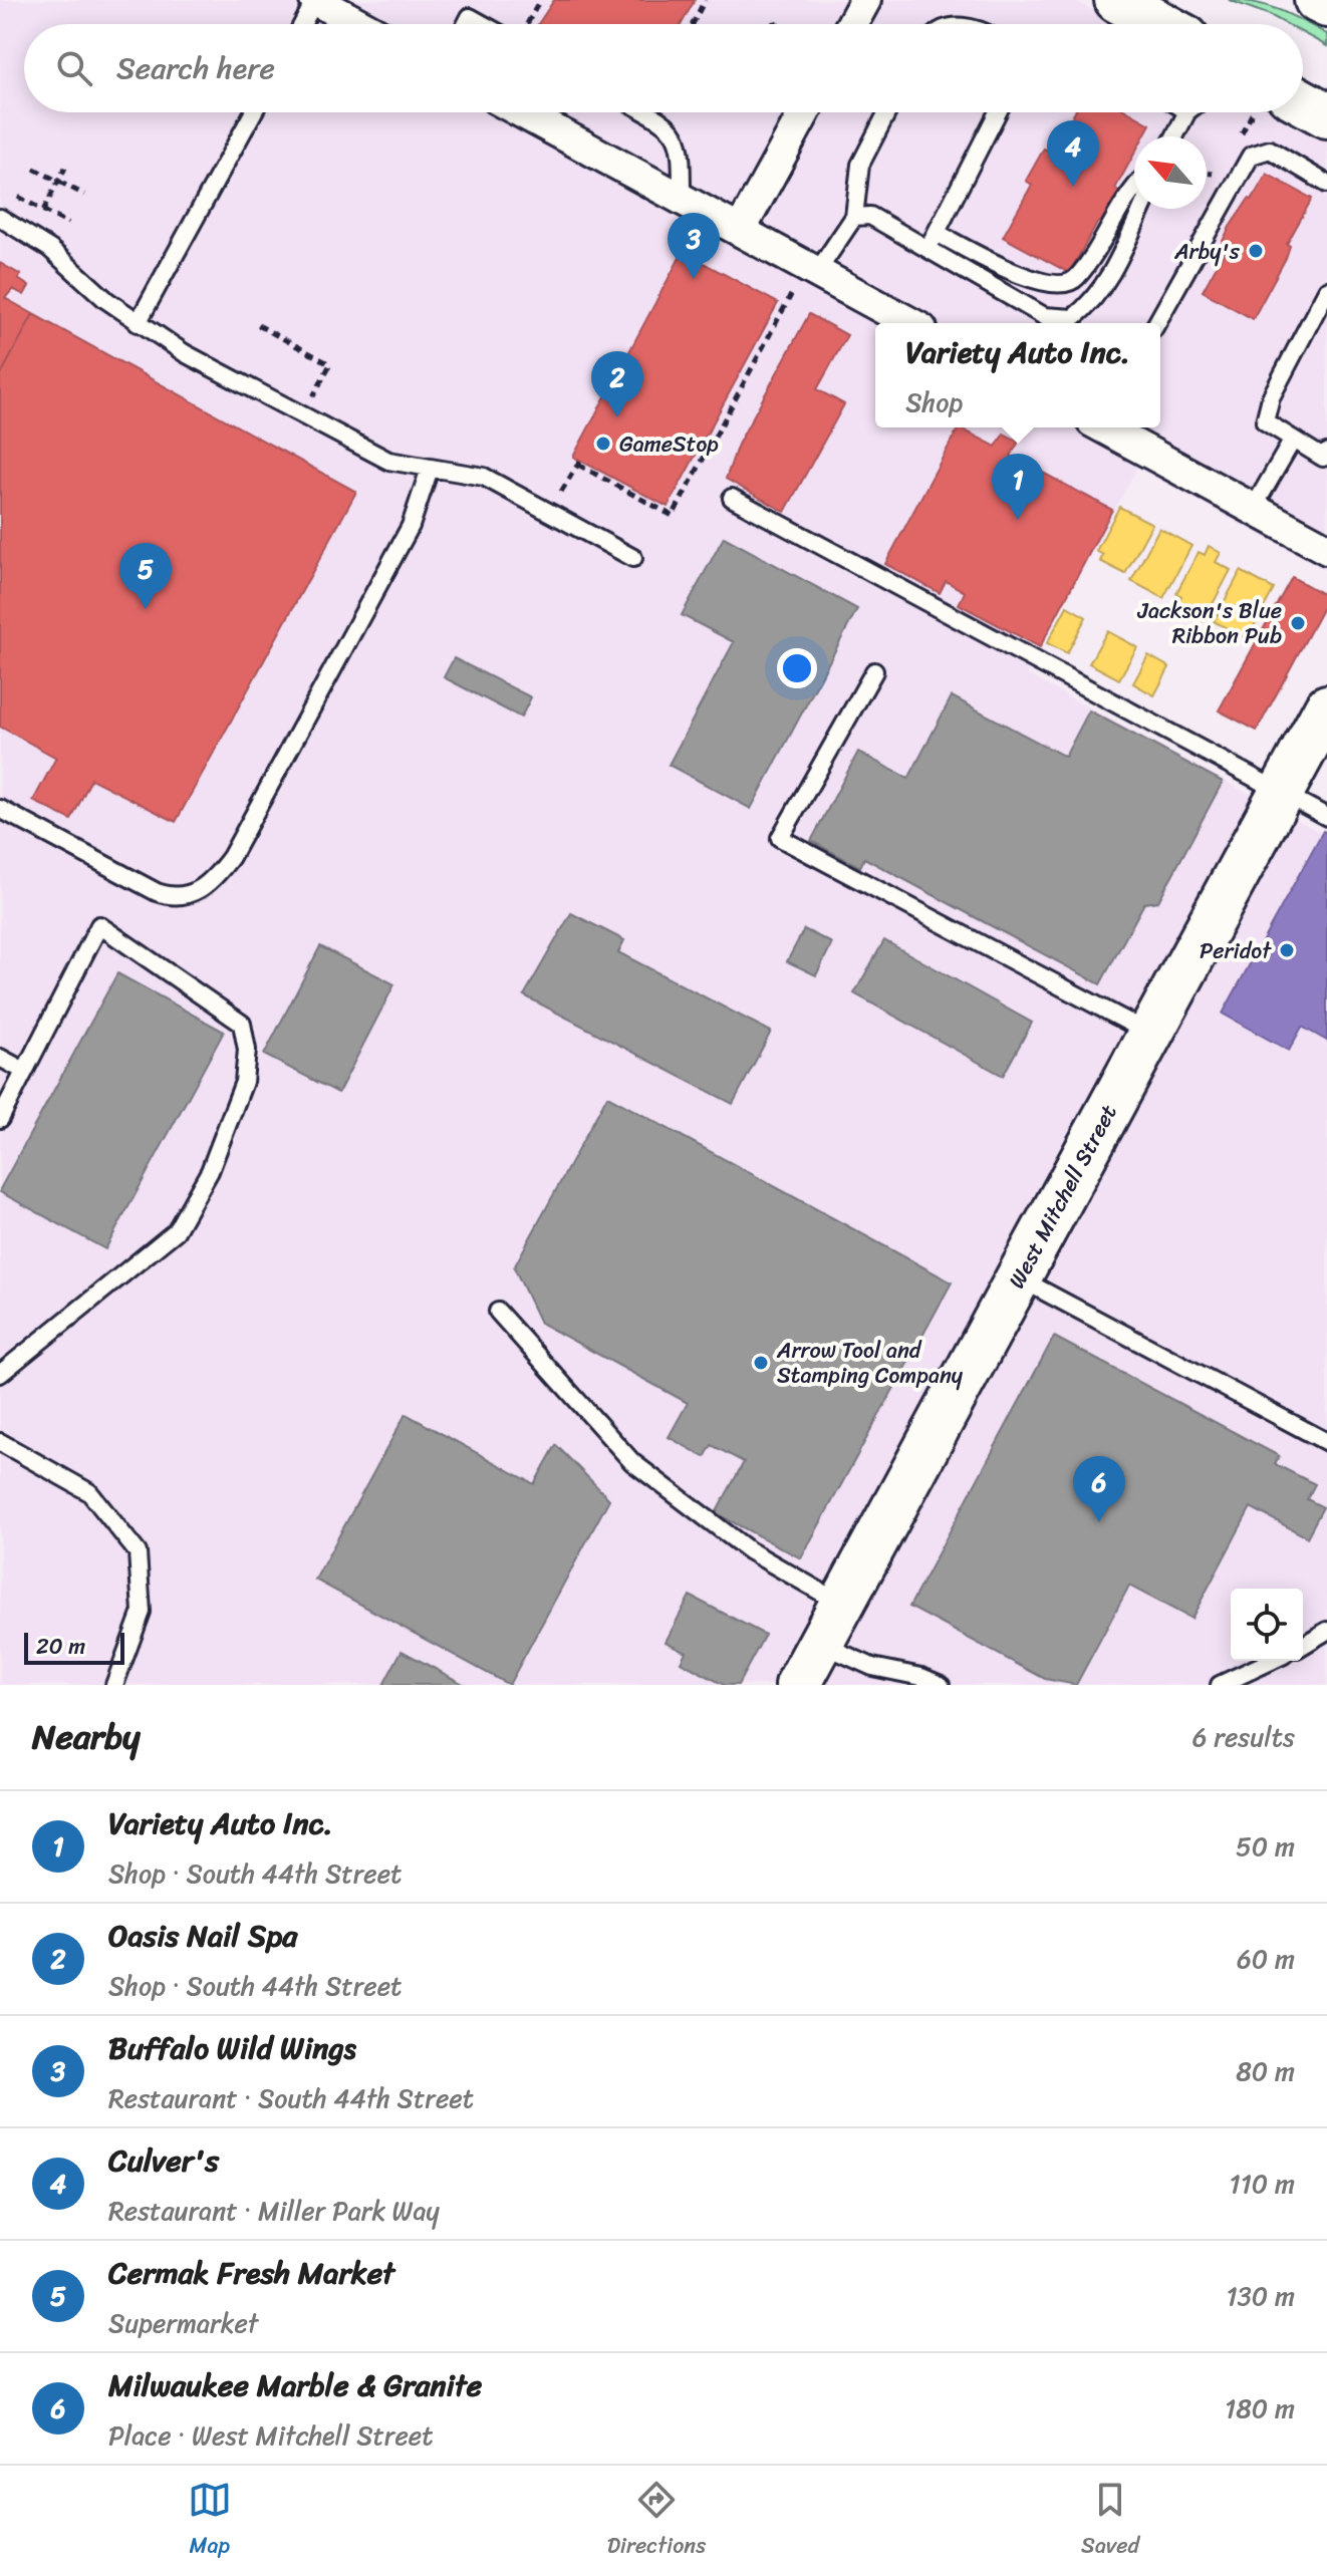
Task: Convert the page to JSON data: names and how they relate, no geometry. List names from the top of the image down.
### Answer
{
  "streets": {
    "street": ["West Mitchell Street"]
  },
  "places": [
    "Arby's",
    "GameStop",
    "Jackson's Blue Ribbon Pub",
    "Peridot",
    "Arrow Tool and Stamping Company"
  ],
  "scale_bar": "20 m",
  "north": "top left",
  "page": {
    "search": "Search here",
    "pins": [
      "4",
      "3",
      "2",
      "1",
      "5",
      "6"
    ],
    "popup": ["Variety Auto Inc.", "Shop"],
    "scale": "20 m",
    "heading": ["Nearby", "6 results"],
    "list": [
      {
        "mark": "1",
        "name": "Variety Auto Inc.",
        "note": "Shop · South 44th Street",
        "value": "50 m"
      },
      {
        "mark": "2",
        "name": "Oasis Nail Spa",
        "note": "Shop · South 44th Street",
        "value": "60 m"
      },
      {
        "mark": "3",
        "name": "Buffalo Wild Wings",
        "note": "Restaurant · South 44th Street",
        "value": "80 m"
      },
      {
        "mark": "4",
        "name": "Culver's",
        "note": "Restaurant · Miller Park Way",
        "value": "110 m"
      },
      {
        "mark": "5",
        "name": "Cermak Fresh Market",
        "note": "Supermarket",
        "value": "130 m"
      },
      {
        "mark": "6",
        "name": "Milwaukee Marble & Granite",
        "note": "Place · West Mitchell Street",
        "value": "180 m"
      }
    ],
    "nav": ["Map", "Directions", "Saved"]
  }
}
